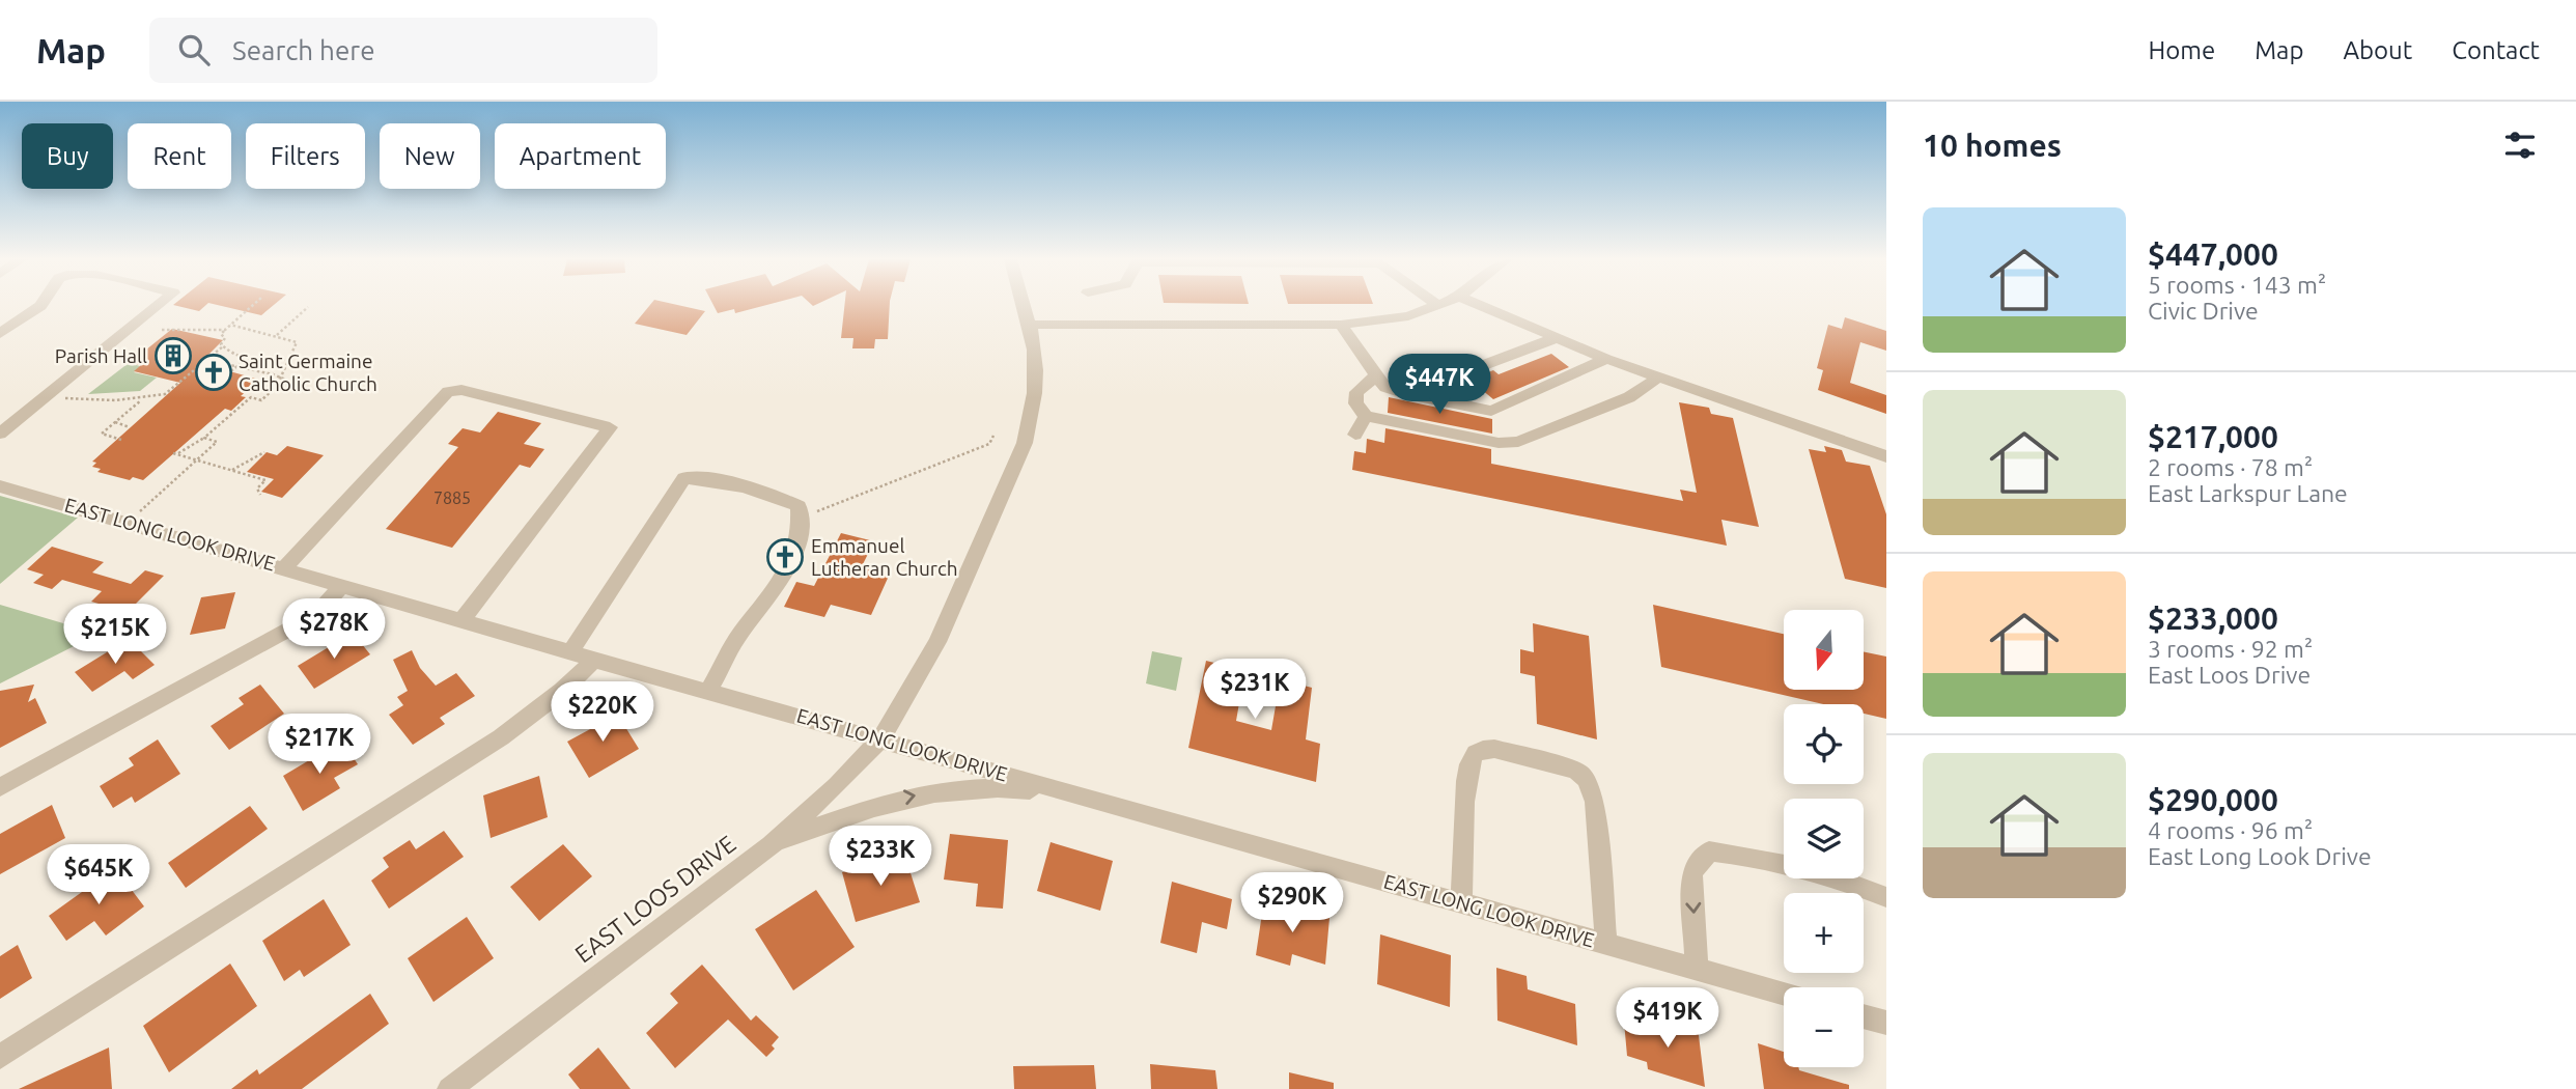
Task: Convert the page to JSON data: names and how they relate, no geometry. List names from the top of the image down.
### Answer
{
  "streets": {
    "street": ["EAST LONG LOOK DRIVE", "EAST LOOS DRIVE"]
  },
  "crossings": [
    ["EAST LONG LOOK DRIVE", "EAST LOOS DRIVE"]
  ],
  "places": {
    "building": ["Parish Hall"],
    "church": ["Saint Germaine Catholic Church", "Emmanuel Lutheran Church"]
  },
  "house_numbers": ["7885"],
  "north": "bottom",
  "page": {
    "header": "Map",
    "search": "Search here",
    "nav": [
      "Home",
      "Map",
      "About",
      "Contact"
    ],
    "heading": "10 homes",
    "chip": [
      "Buy",
      "Rent",
      "Filters",
      "New",
      "Apartment"
    ],
    "list": [
      {
        "name": "$447,000",
        "note": "5 rooms · 143 m² · Civic Drive"
      },
      {
        "name": "$217,000",
        "note": "2 rooms · 78 m² · East Larkspur Lane"
      },
      {
        "name": "$233,000",
        "note": "3 rooms · 92 m² · East Loos Drive"
      },
      {
        "name": "$290,000",
        "note": "4 rooms · 96 m² · East Long Look Drive"
      }
    ],
    "price": [
      "$447K",
      "$278K",
      "$215K",
      "$231K",
      "$220K",
      "$217K",
      "$233K",
      "$645K",
      "$290K",
      "$419K"
    ],
    "map_buttons": ["+", "−"]
  }
}
